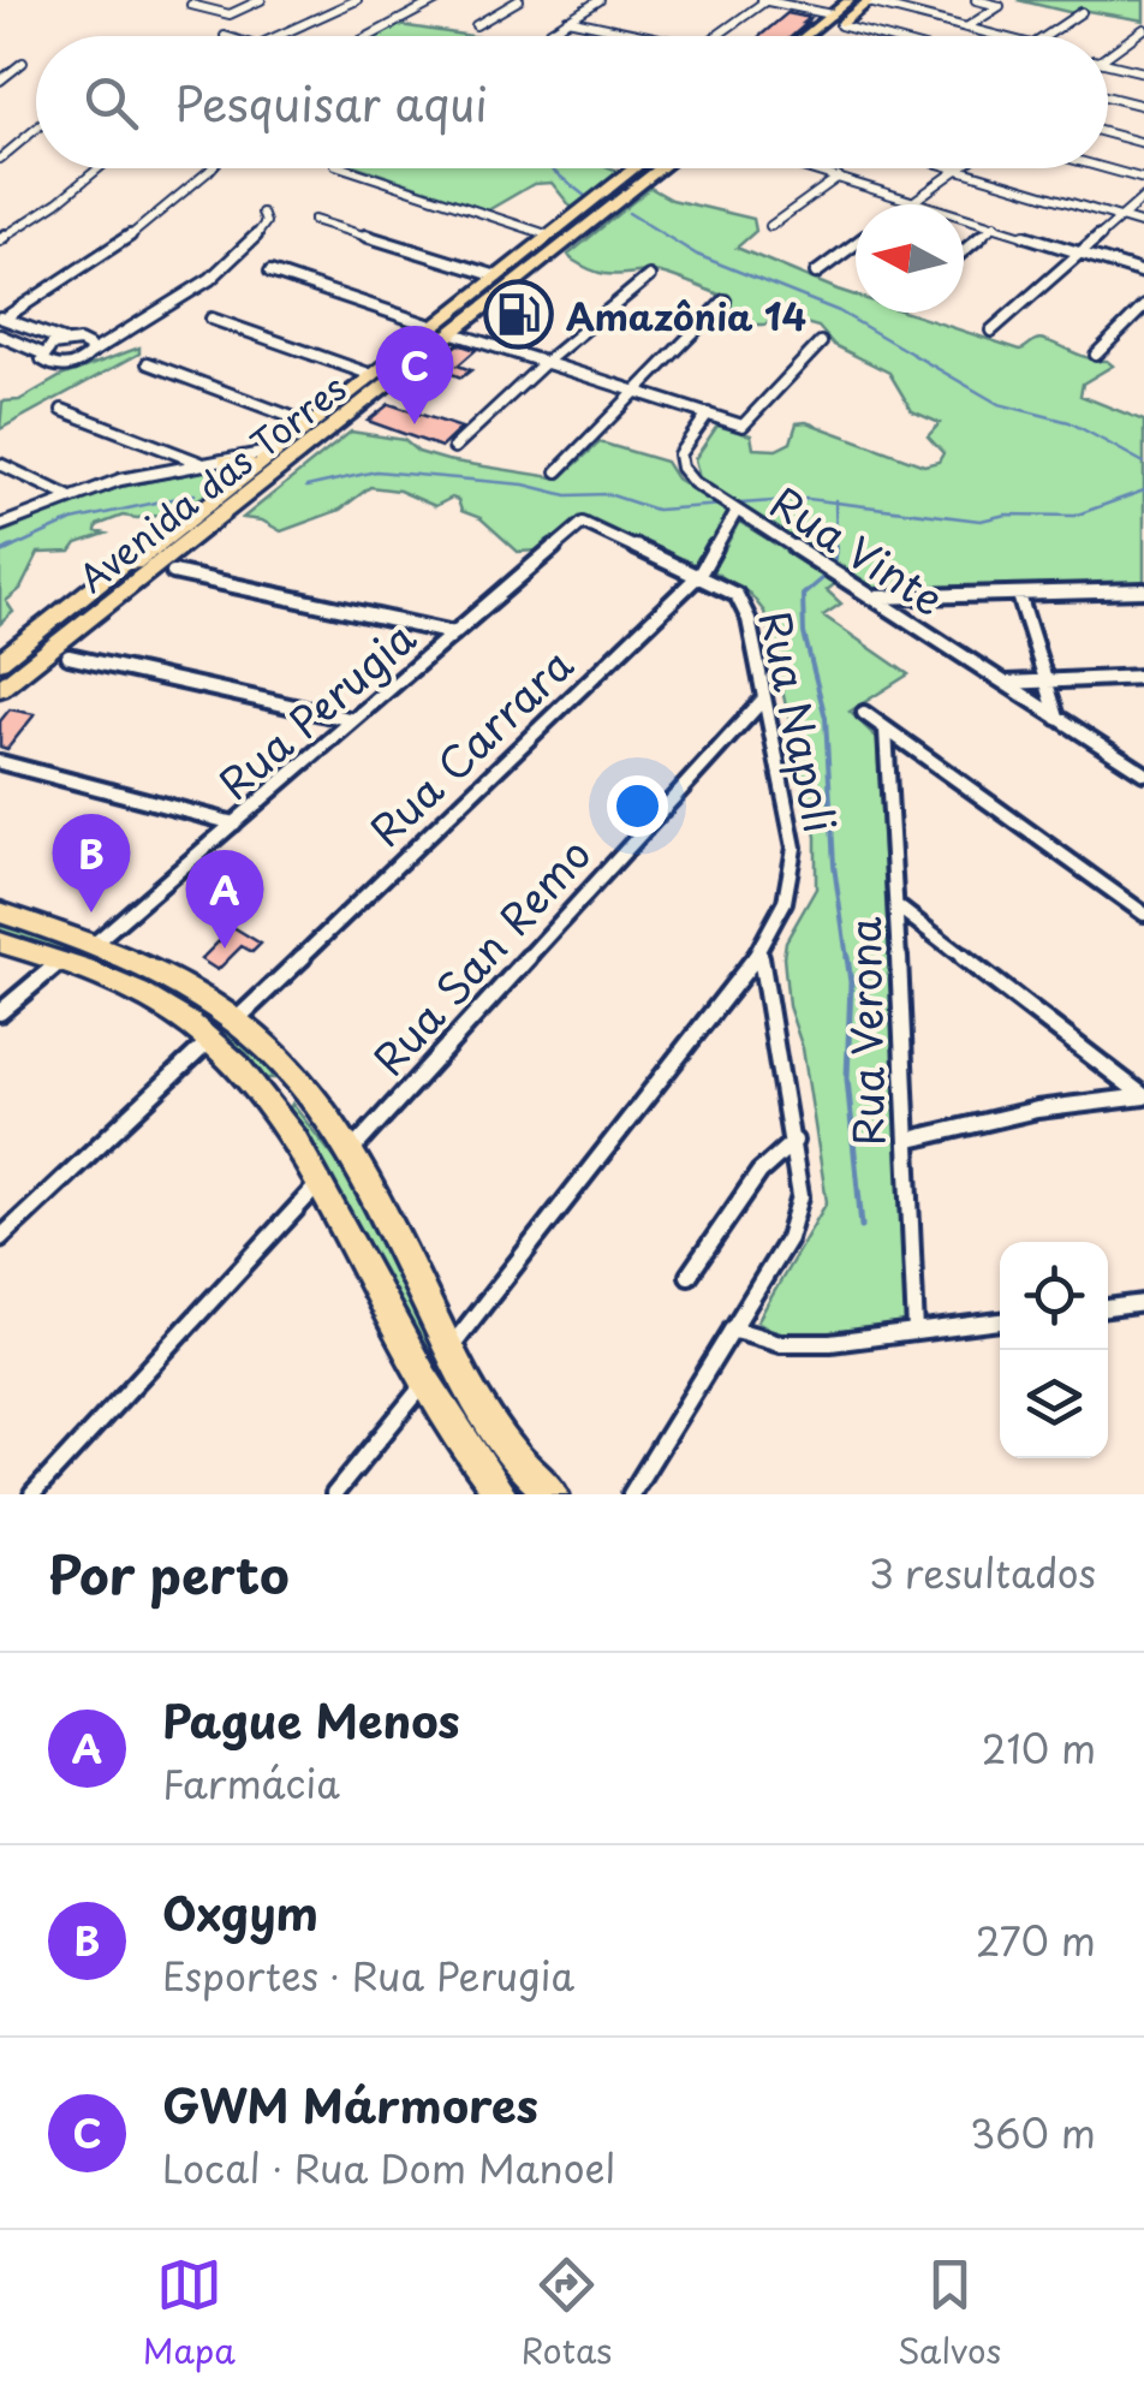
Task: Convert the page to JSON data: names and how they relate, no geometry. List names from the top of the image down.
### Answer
{
  "streets": {
    "main road": ["Avenida das Torres"],
    "street": [
      "Rua Vinte",
      "Rua Perugia",
      "Rua Napoli",
      "Rua Carrara",
      "Rua San Remo",
      "Rua Verona"
    ]
  },
  "crossings": [
    ["Rua Vinte", "Rua Carrara"],
    ["Rua Perugia", "Rua Napoli"],
    ["Rua Napoli", "Rua Carrara"],
    ["Rua Napoli", "Rua San Remo"]
  ],
  "places": {
    "fuel station": ["Amazônia 14"]
  },
  "north": "left",
  "page": {
    "search": "Pesquisar aqui",
    "pins": ["C", "B", "A"],
    "heading": ["Por perto", "3 resultados"],
    "list": [
      {
        "mark": "A",
        "name": "Pague Menos",
        "note": "Farmácia",
        "value": "210 m"
      },
      {
        "mark": "B",
        "name": "Oxgym",
        "note": "Esportes · Rua Perugia",
        "value": "270 m"
      },
      {
        "mark": "C",
        "name": "GWM Mármores",
        "note": "Local · Rua Dom Manoel",
        "value": "360 m"
      }
    ],
    "nav": ["Mapa", "Rotas", "Salvos"]
  }
}
